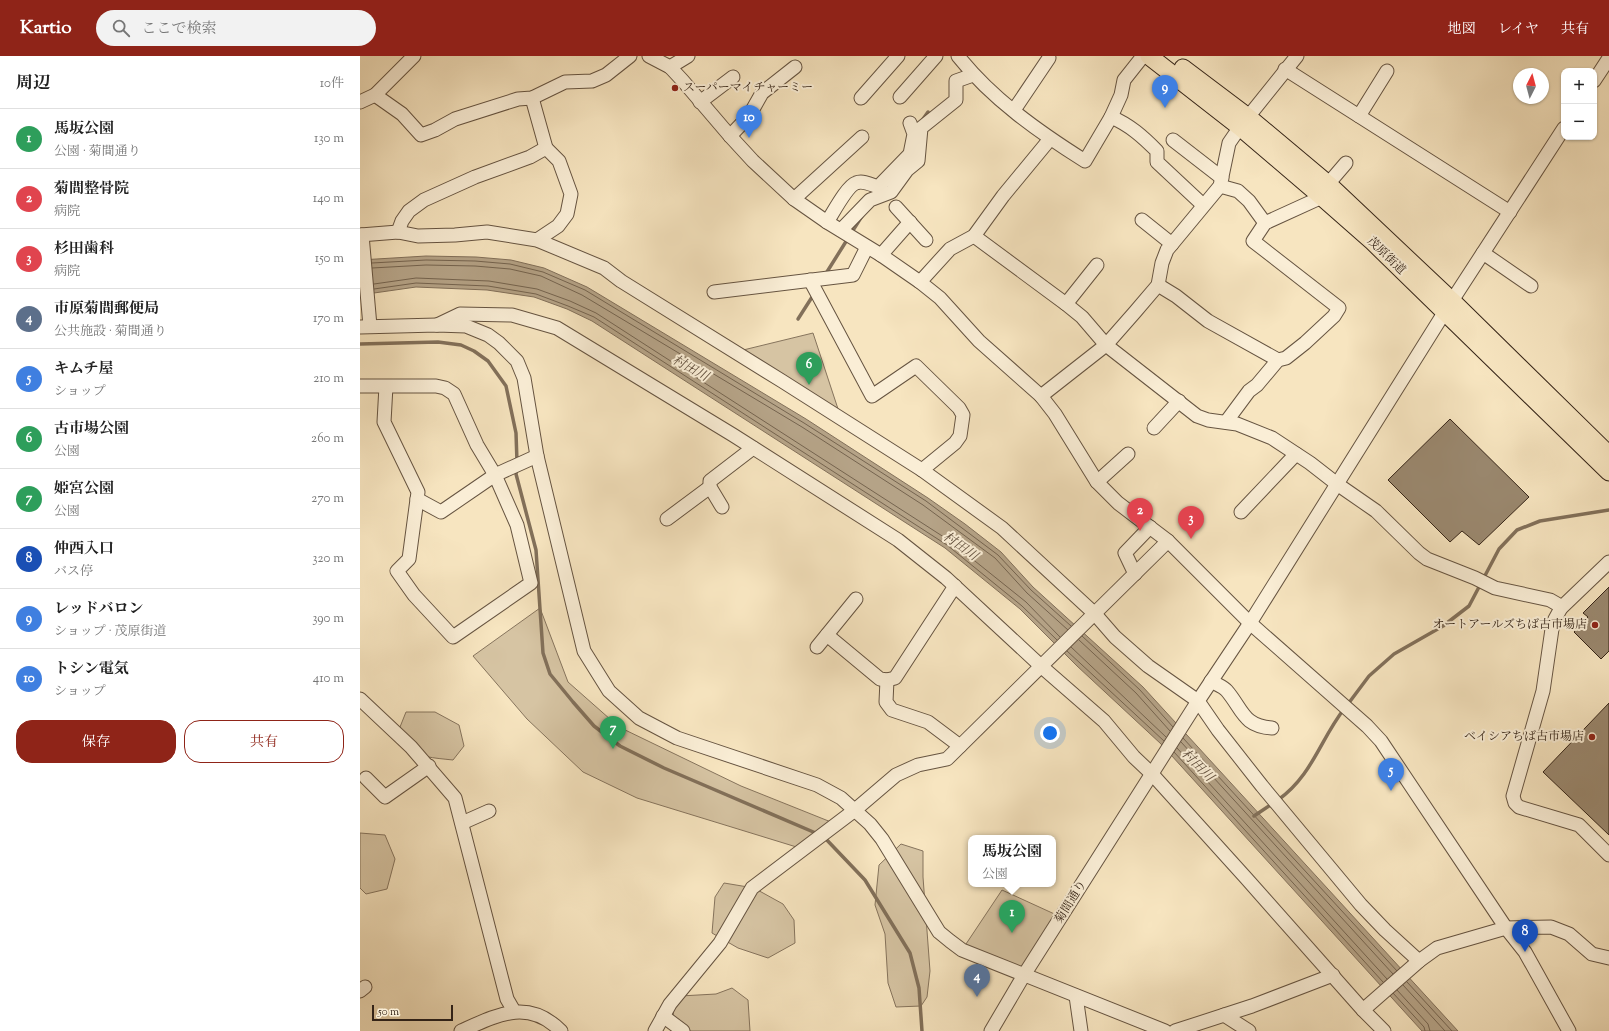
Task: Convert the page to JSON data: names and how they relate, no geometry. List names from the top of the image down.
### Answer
{
  "streets": {
    "main road": ["茂原街道"],
    "street": ["菊間通り"]
  },
  "crossings": [
    ["茂原街道", "菊間通り"]
  ],
  "water": ["村田川"],
  "places": ["スーパーマイチャーミー", "オートアールズちば古市場店", "ベイシアちば古市場店"],
  "scale_bar": "50 m",
  "north": "top",
  "page": {
    "header": "Kartio",
    "search": "ここで検索",
    "nav": ["地図", "レイヤ", "共有"],
    "heading": ["周辺", "10件"],
    "map_buttons": ["+", "−"],
    "pins": [
      "9",
      "10",
      "6",
      "2",
      "3",
      "7",
      "5",
      "1",
      "8",
      "4"
    ],
    "list": [
      {
        "mark": "1",
        "name": "馬坂公園",
        "note": "公園 · 菊間通り",
        "value": "130 m"
      },
      {
        "mark": "2",
        "name": "菊間整骨院",
        "note": "病院",
        "value": "140 m"
      },
      {
        "mark": "3",
        "name": "杉田歯科",
        "note": "病院",
        "value": "150 m"
      },
      {
        "mark": "4",
        "name": "市原菊間郵便局",
        "note": "公共施設 · 菊間通り",
        "value": "170 m"
      },
      {
        "mark": "5",
        "name": "キムチ屋",
        "note": "ショップ",
        "value": "210 m"
      },
      {
        "mark": "6",
        "name": "古市場公園",
        "note": "公園",
        "value": "260 m"
      },
      {
        "mark": "7",
        "name": "姫宮公園",
        "note": "公園",
        "value": "270 m"
      },
      {
        "mark": "8",
        "name": "仲西入口",
        "note": "バス停",
        "value": "320 m"
      },
      {
        "mark": "9",
        "name": "レッドバロン",
        "note": "ショップ · 茂原街道",
        "value": "390 m"
      },
      {
        "mark": "10",
        "name": "トシン電気",
        "note": "ショップ",
        "value": "410 m"
      }
    ],
    "buttons": ["保存", "共有"],
    "popup": ["馬坂公園", "公園"],
    "scale": "50 m"
  }
}
